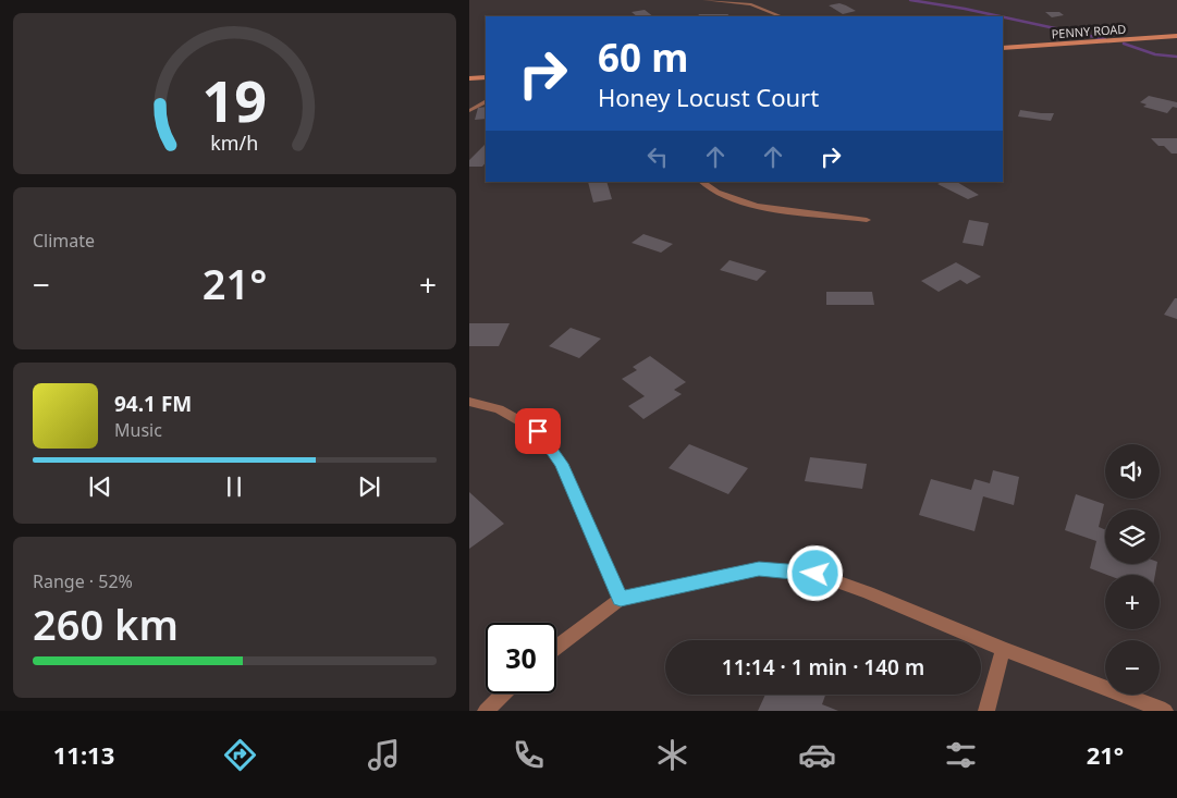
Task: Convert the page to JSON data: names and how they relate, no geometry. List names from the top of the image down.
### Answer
{
  "streets": {
    "street": ["PENNY ROAD"]
  },
  "page": {
    "turn": ["60 m", "Honey Locust Court"],
    "tile": [
      "Climate",
      ["Range · 52%", "260 km"]
    ],
    "heat": ["−", "21°", "+"],
    "song": ["94.1 FM", "Music"],
    "map_buttons": ["+", "−"],
    "limit": "30",
    "trip": "11:14 · 1 min · 140 m",
    "tabs": ["11:13", "21°"],
    "gauge": ["19", "km/h"]
  }
}
